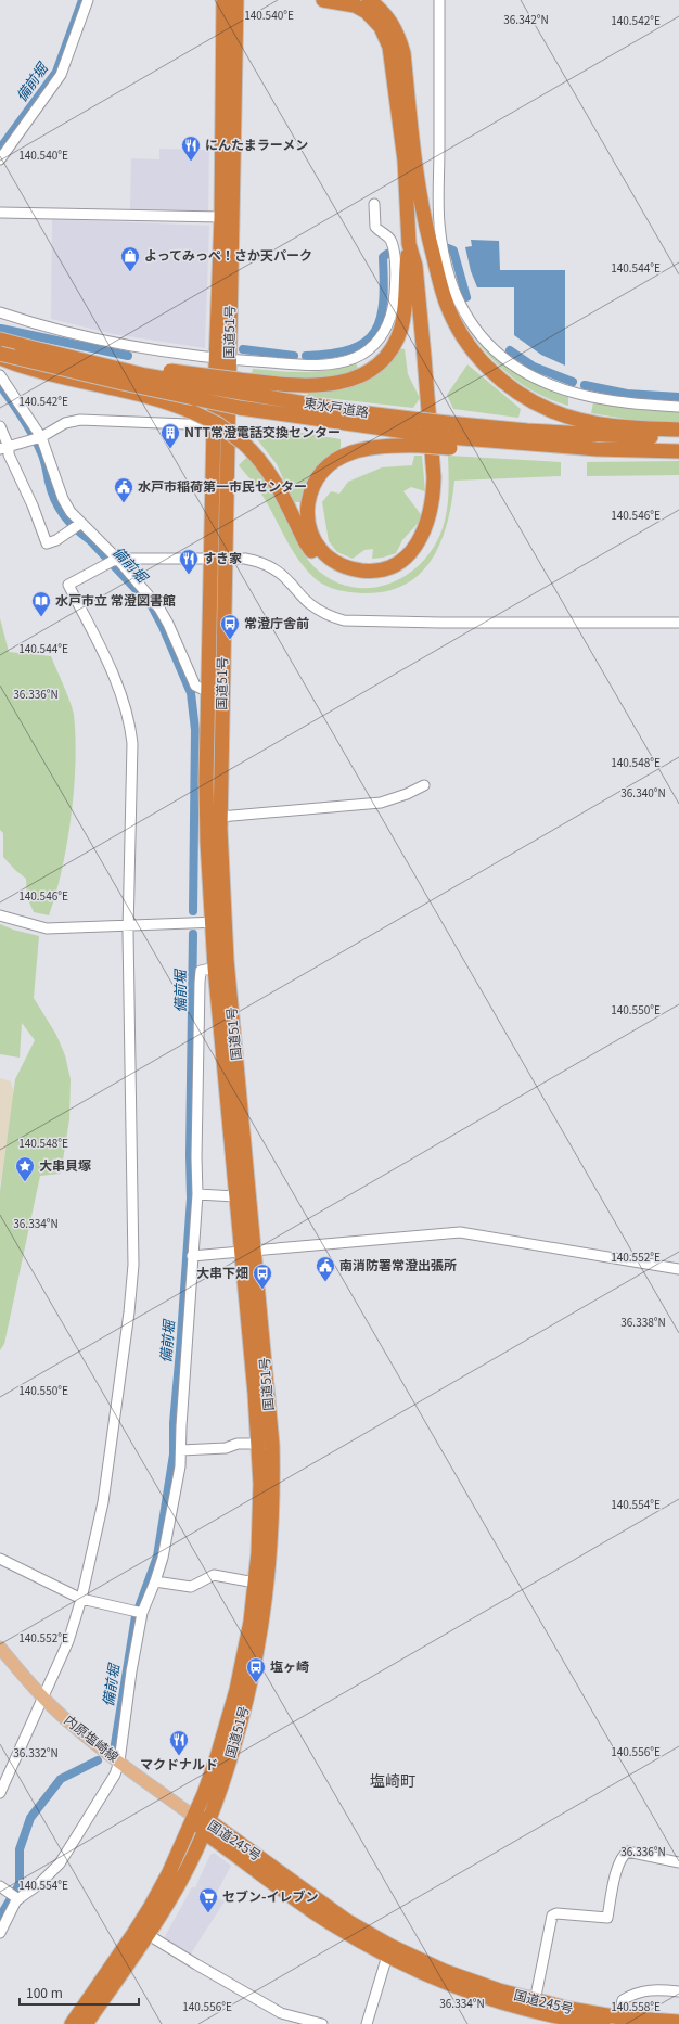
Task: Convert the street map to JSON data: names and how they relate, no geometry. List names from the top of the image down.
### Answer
{
  "streets": {
    "highway": ["国道51号", "東水戸道路", "国道245号"],
    "main road": ["内原塩崎線"]
  },
  "crossings": [
    ["国道51号", "内原塩崎線"],
    ["国道51号", "国道245号"],
    ["内原塩崎線", "国道245号"]
  ],
  "districts": ["塩崎町"],
  "water": ["備前堀"],
  "places": {
    "restaurant": ["にんたまラーメン", "すき家", "マクドナルド"],
    "shop": ["よってみっぺ！さか天パーク"],
    "building": ["NTT常澄電話交換センター"],
    "public building": ["水戸市稲荷第一市民センター", "南消防署常澄出張所"],
    "library": ["水戸市立 常澄図書館"],
    "bus stop": ["常澄庁舎前", "大串下畑", "塩ヶ崎"],
    "place": ["大串貝塚"],
    "supermarket": ["セブン-イレブン"]
  },
  "scale_bar": "100 m",
  "coordinates": [
    "140.540°E",
    "36.342°N",
    "140.542°E",
    "140.544°E",
    "140.546°E",
    "36.336°N",
    "140.548°E",
    "36.340°N",
    "140.550°E",
    "36.334°N",
    "140.552°E",
    "36.338°N",
    "140.554°E",
    "140.556°E",
    "36.332°N",
    "140.558°E"
  ]
}
